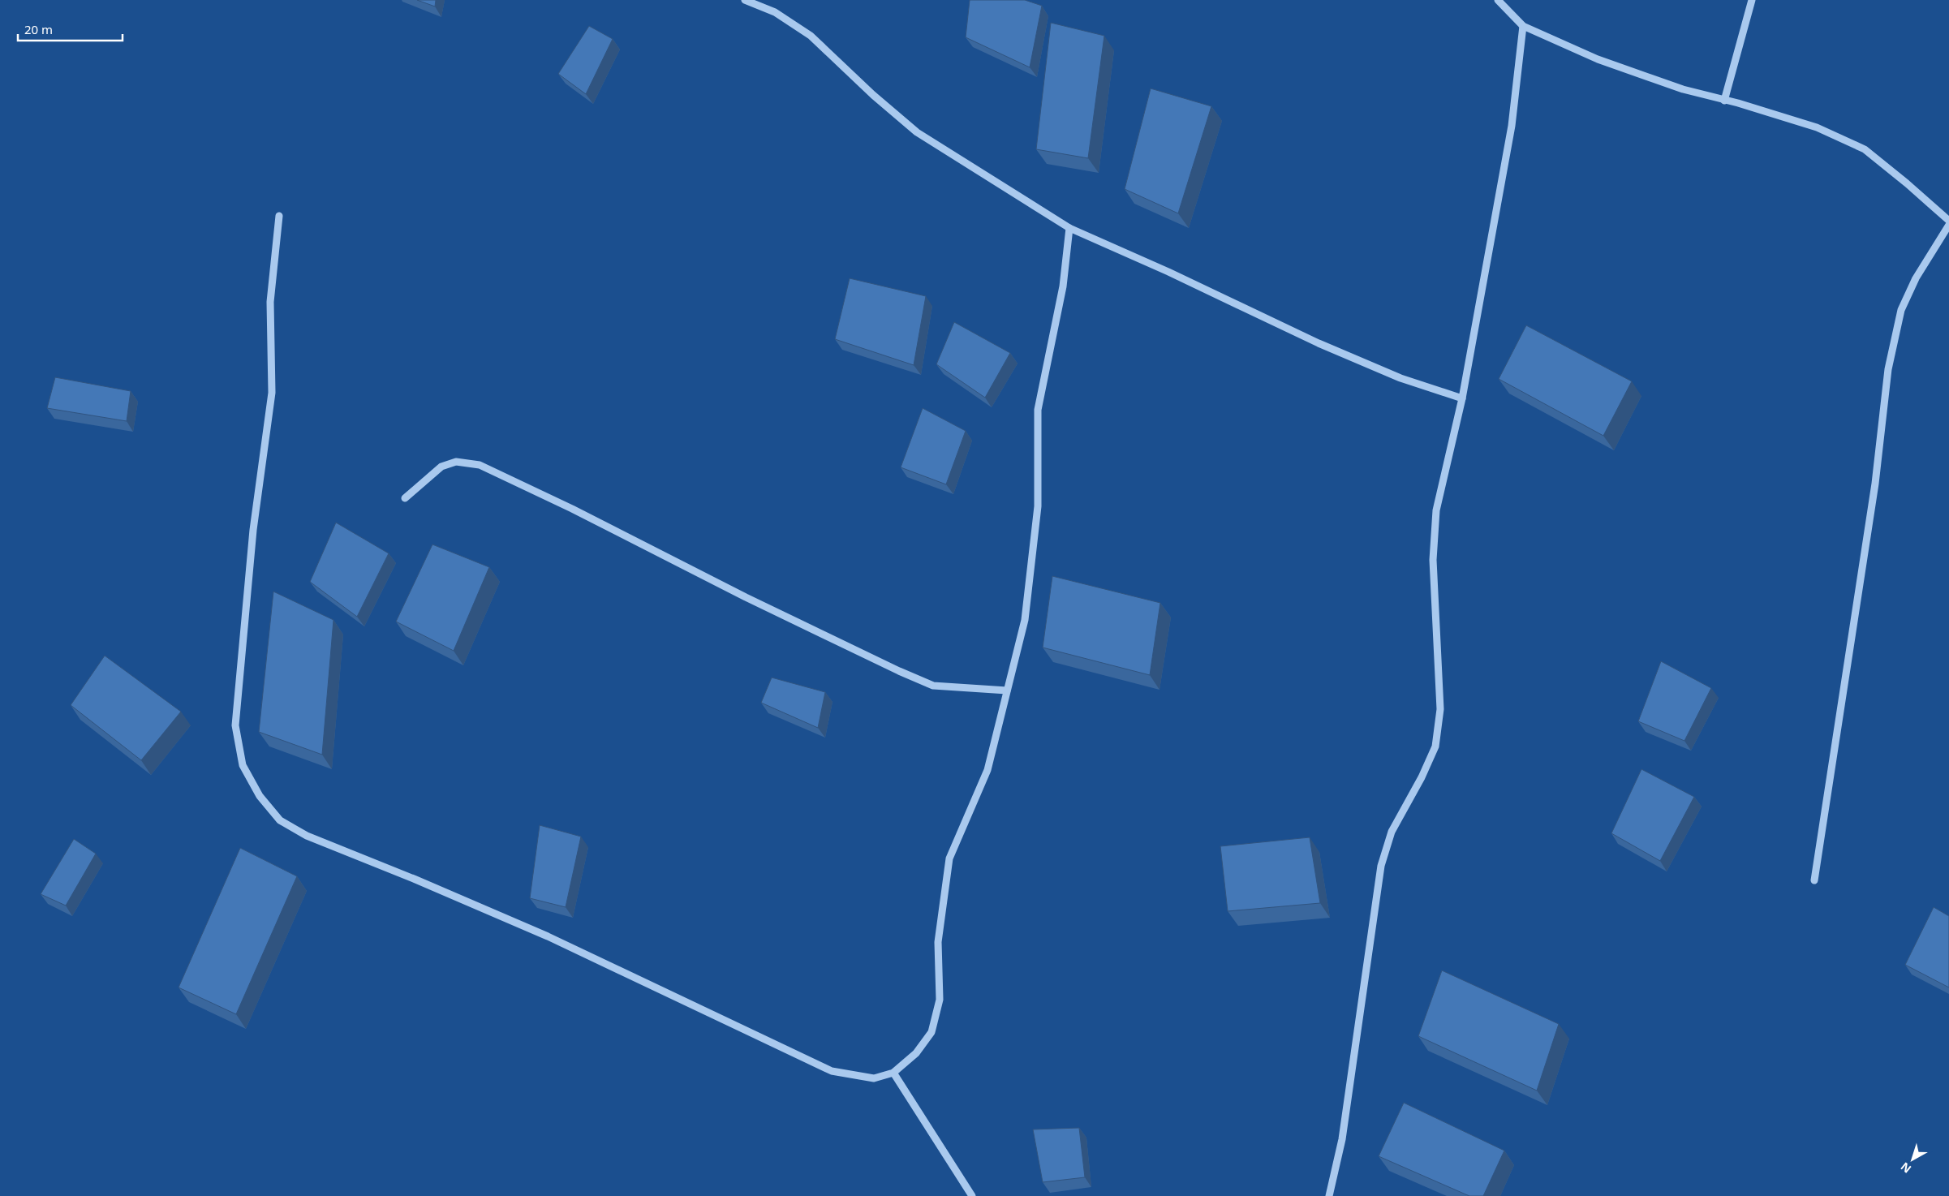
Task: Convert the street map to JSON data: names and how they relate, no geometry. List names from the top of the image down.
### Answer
{
  "scale_bar": "20 m",
  "north": "bottom left"
}
